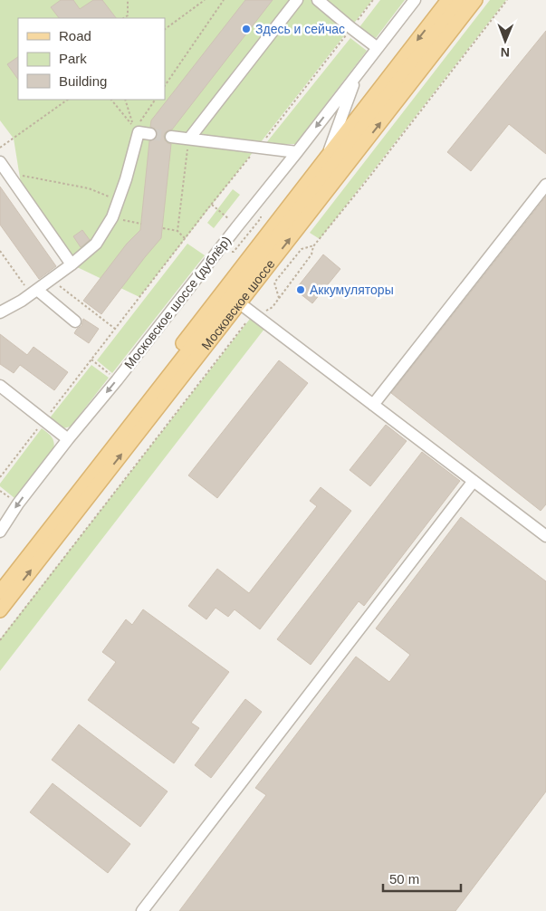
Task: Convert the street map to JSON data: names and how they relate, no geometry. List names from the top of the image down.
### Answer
{
  "streets": {
    "main road": ["Московское шоссе"],
    "street": ["Московское шоссе (дублёр)"]
  },
  "crossings": [
    ["Московское шоссе (дублёр)", "Московское шоссе"]
  ],
  "places": ["Здесь и сейчас", "Аккумуляторы"],
  "legend": ["Road", "Park", "Building"],
  "scale_bar": "50 m",
  "north": "bottom"
}
